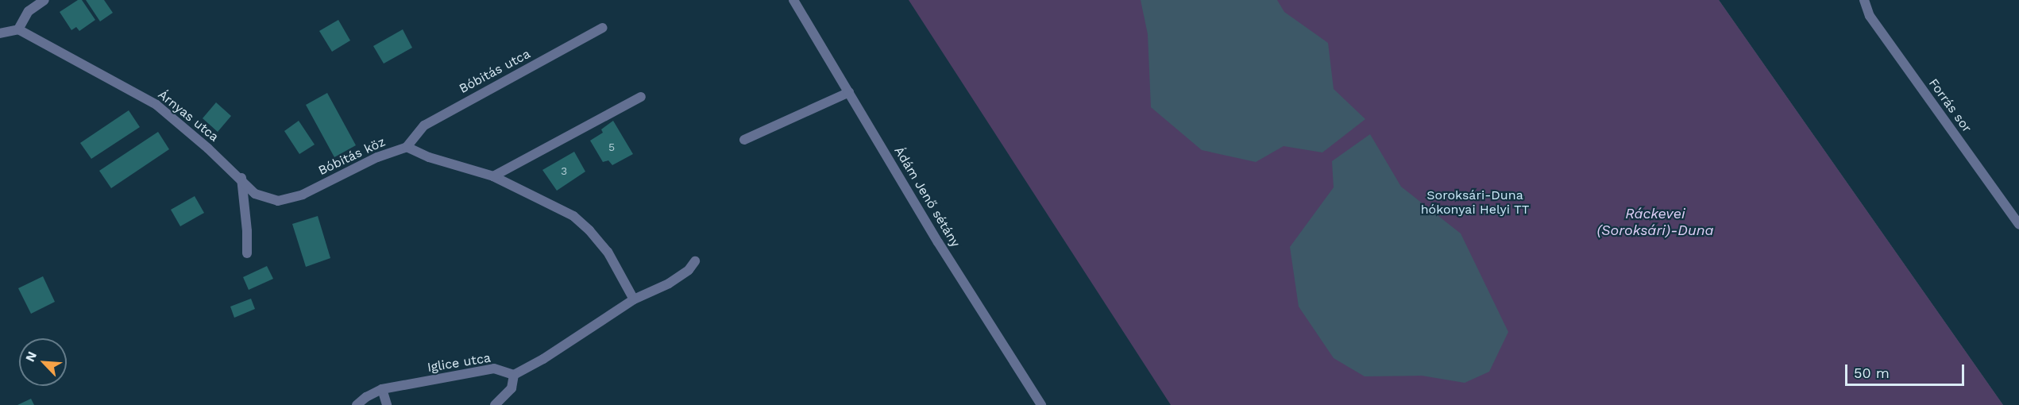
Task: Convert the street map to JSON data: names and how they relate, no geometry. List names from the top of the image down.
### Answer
{
  "streets": {
    "street": [
      "Bóbitás utca",
      "Forrás sor",
      "Árnyas utca",
      "Bóbitás köz",
      "Ádám Jenő sétány",
      "Iglice utca"
    ]
  },
  "crossings": [
    ["Bóbitás utca", "Bóbitás köz"],
    ["Árnyas utca", "Bóbitás köz"]
  ],
  "water": ["Ráckevei (Soroksári)-Duna"],
  "parks": ["Soroksári-Duna hókonyai Helyi TT"],
  "house_numbers": ["5", "3"],
  "scale_bar": "50 m",
  "north": "top left"
}
